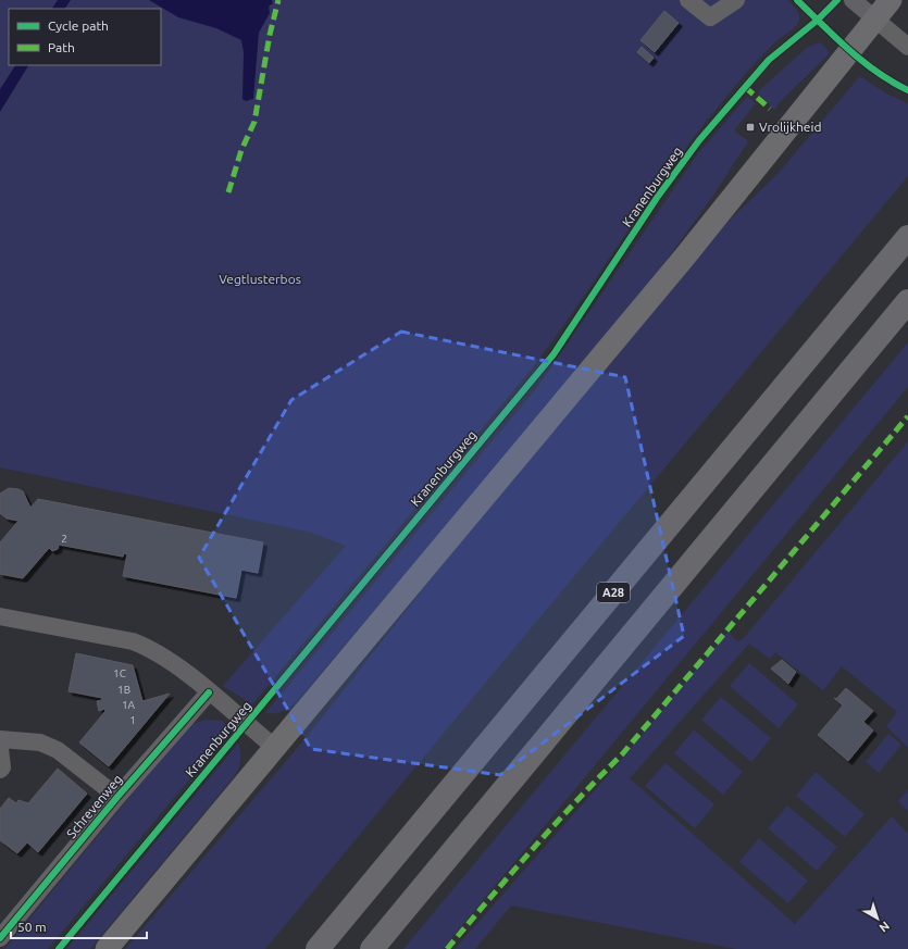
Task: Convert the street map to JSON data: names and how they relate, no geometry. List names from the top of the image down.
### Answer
{
  "streets": {
    "highway": ["A28"],
    "street": ["Schrevenweg"],
    "cycle path": ["Kranenburgweg"]
  },
  "parks": ["Vegtlusterbos"],
  "places": {
    "transit": ["Vrolijkheid"]
  },
  "house_numbers": [
    "2",
    "1C",
    "1B",
    "1A",
    "1"
  ],
  "legend": ["Cycle path", "Path"],
  "scale_bar": "50 m",
  "north": "bottom right"
}
